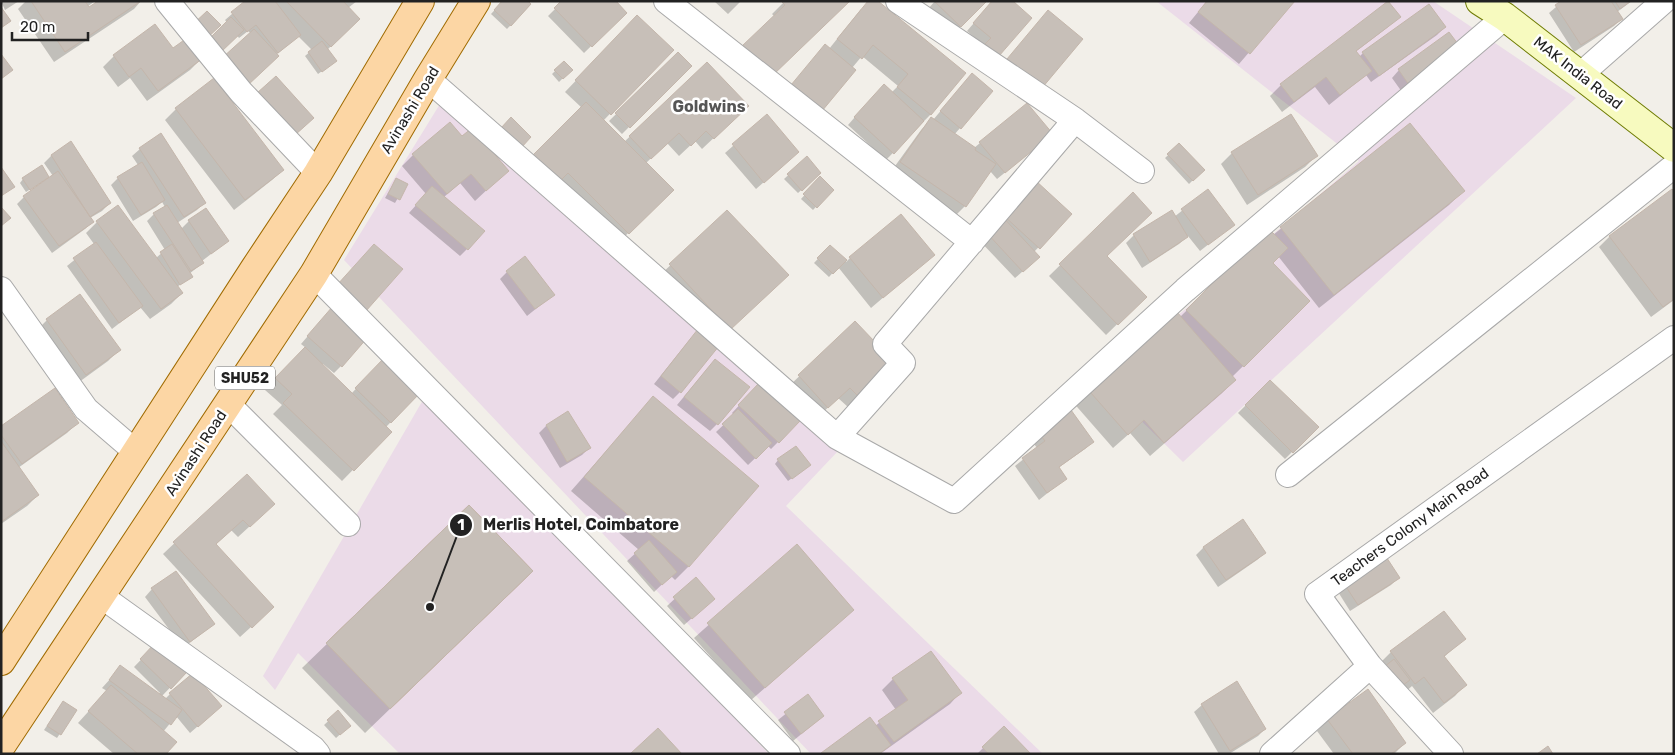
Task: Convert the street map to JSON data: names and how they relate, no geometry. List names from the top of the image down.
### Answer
{
  "streets": {
    "main road": ["Avinashi Road", "SHU52"],
    "street": ["MAK India Road", "Teachers Colony Main Road"]
  },
  "districts": ["Goldwins"],
  "places": ["Merlis Hotel, Coimbatore"],
  "scale_bar": "20 m"
}
